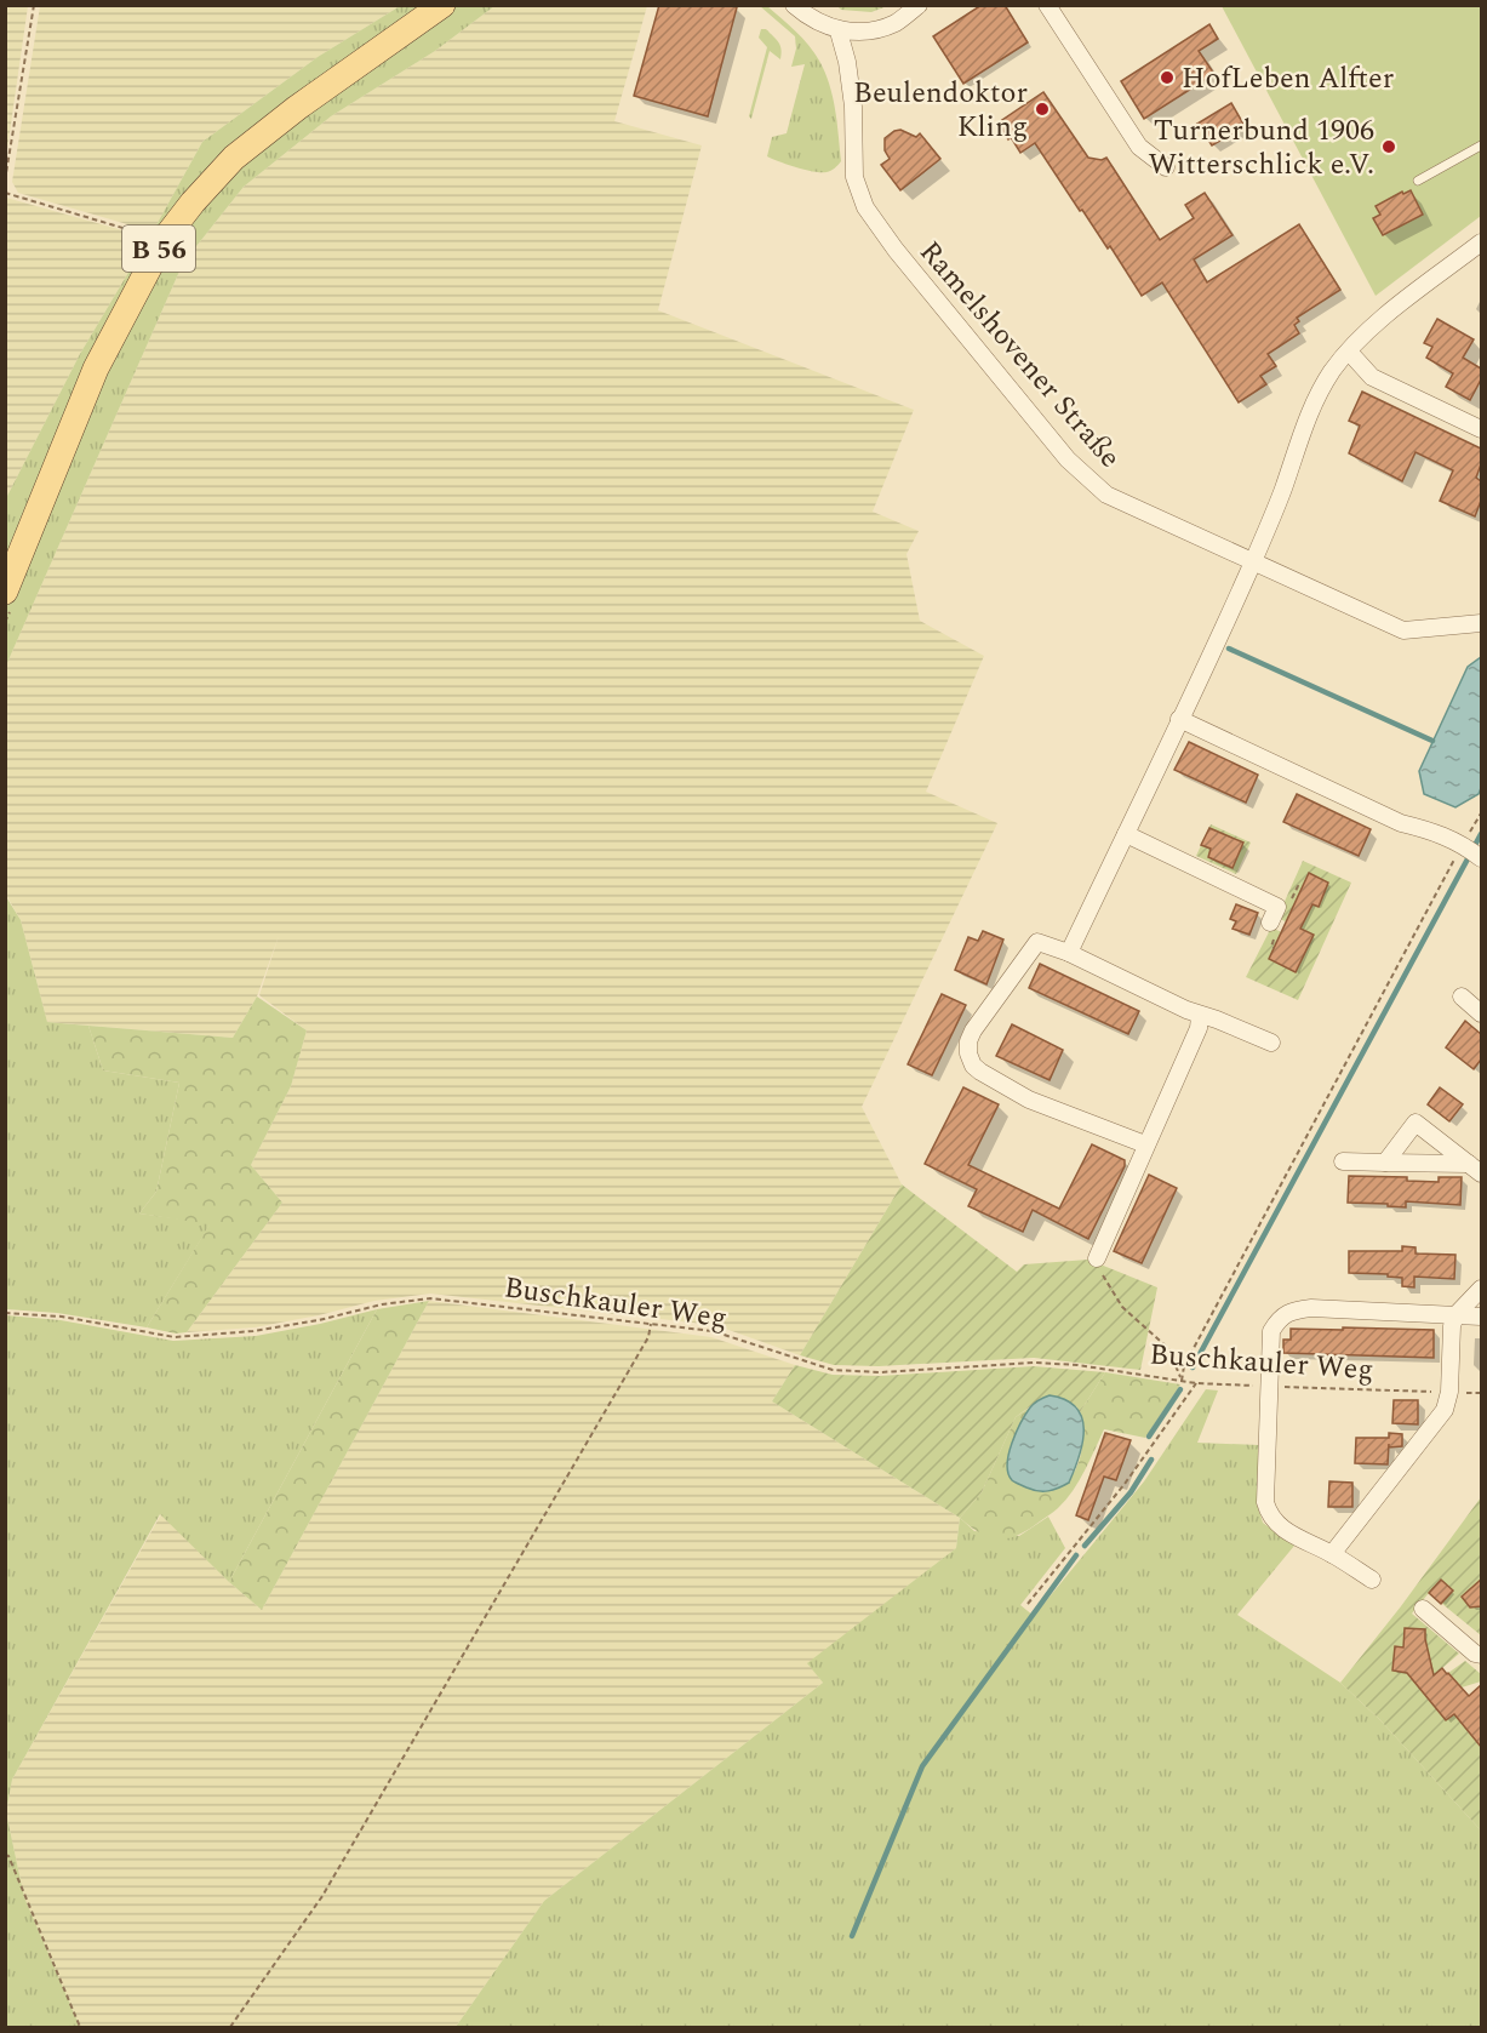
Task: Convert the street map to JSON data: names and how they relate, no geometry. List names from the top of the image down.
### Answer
{
  "streets": {
    "main road": ["B 56"],
    "street": ["Ramelshovener Straße"],
    "path": ["Buschkauler Weg"]
  },
  "places": ["HofLeben Alfter", "Beulendoktor Kling", "Turnerbund 1906 Witterschlick e.V."]
}
